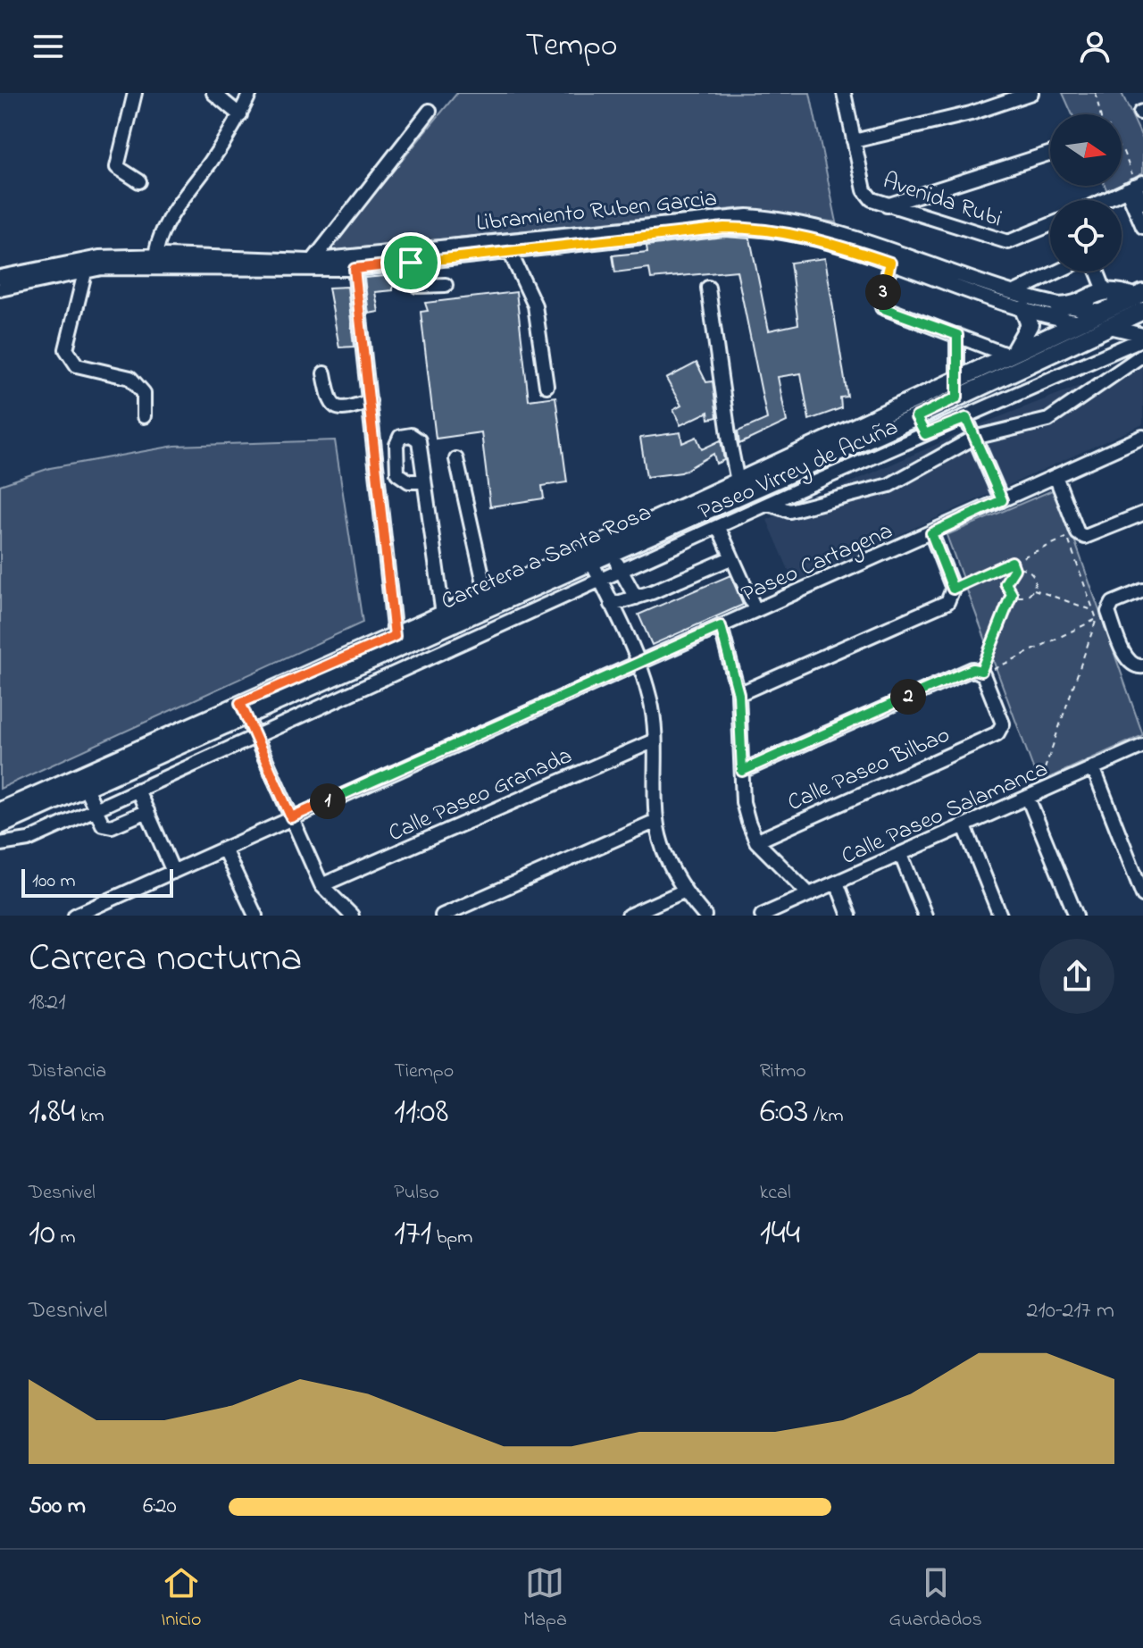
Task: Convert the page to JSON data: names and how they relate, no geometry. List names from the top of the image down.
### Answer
{
  "streets": {
    "main road": ["Carretera a Santa Rosa"],
    "street": [
      "Avenida Rubi",
      "Libramiento Ruben Garcia",
      "Paseo Virrey de Acuña",
      "Paseo Cartagena",
      "Calle Paseo Bilbao",
      "Calle Paseo Granada",
      "Calle Paseo Salamanca"
    ]
  },
  "crossings": [
    ["Libramiento Ruben Garcia", "Paseo Virrey de Acuña"],
    ["Libramiento Ruben Garcia", "Carretera a Santa Rosa"]
  ],
  "scale_bar": "100 m",
  "north": "right",
  "page": {
    "header": "Tempo",
    "pins": ["3", "2", "1"],
    "scale": "100 m",
    "heading": ["Carrera nocturna", "18:21"],
    "stats": [
      ["Distancia", "1.84 km"],
      ["Tiempo", "11:08"],
      ["Ritmo", "6:03 /km"],
      ["Desnivel", "10 m"],
      ["Pulso", "171 bpm"],
      ["kcal", "144"]
    ],
    "chart": ["Desnivel", "210–217 m"],
    "list": [
      {
        "name": "500 m",
        "note": "6:20"
      }
    ],
    "tabs": ["Inicio", "Mapa", "Guardados"]
  }
}
